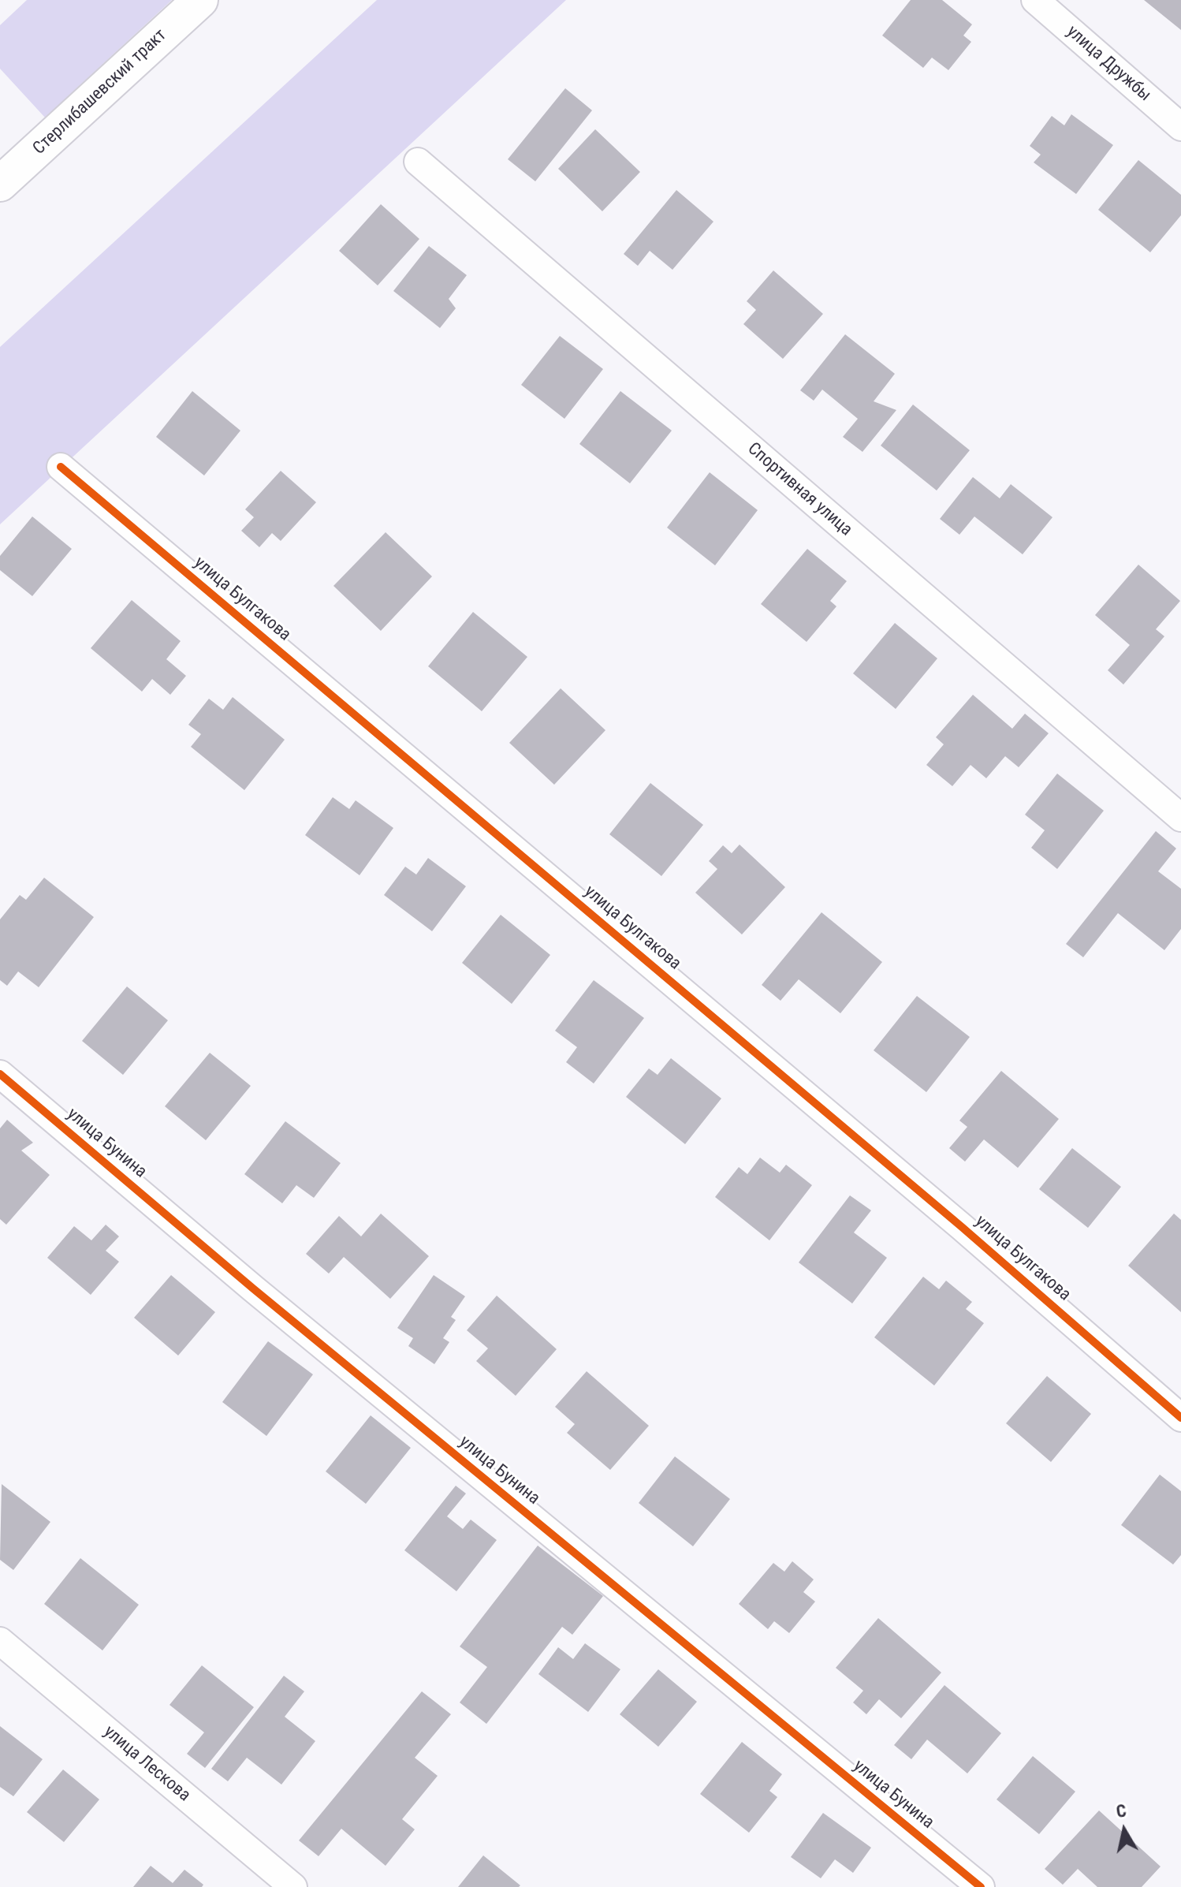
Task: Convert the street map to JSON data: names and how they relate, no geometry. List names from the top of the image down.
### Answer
{
  "streets": {
    "main road": ["Стерлибашевский тракт"],
    "street": [
      "улица Дружбы",
      "Спортивная улица",
      "улица Булгакова",
      "улица Бунина",
      "улица Лескова"
    ]
  },
  "north": "top"
}
